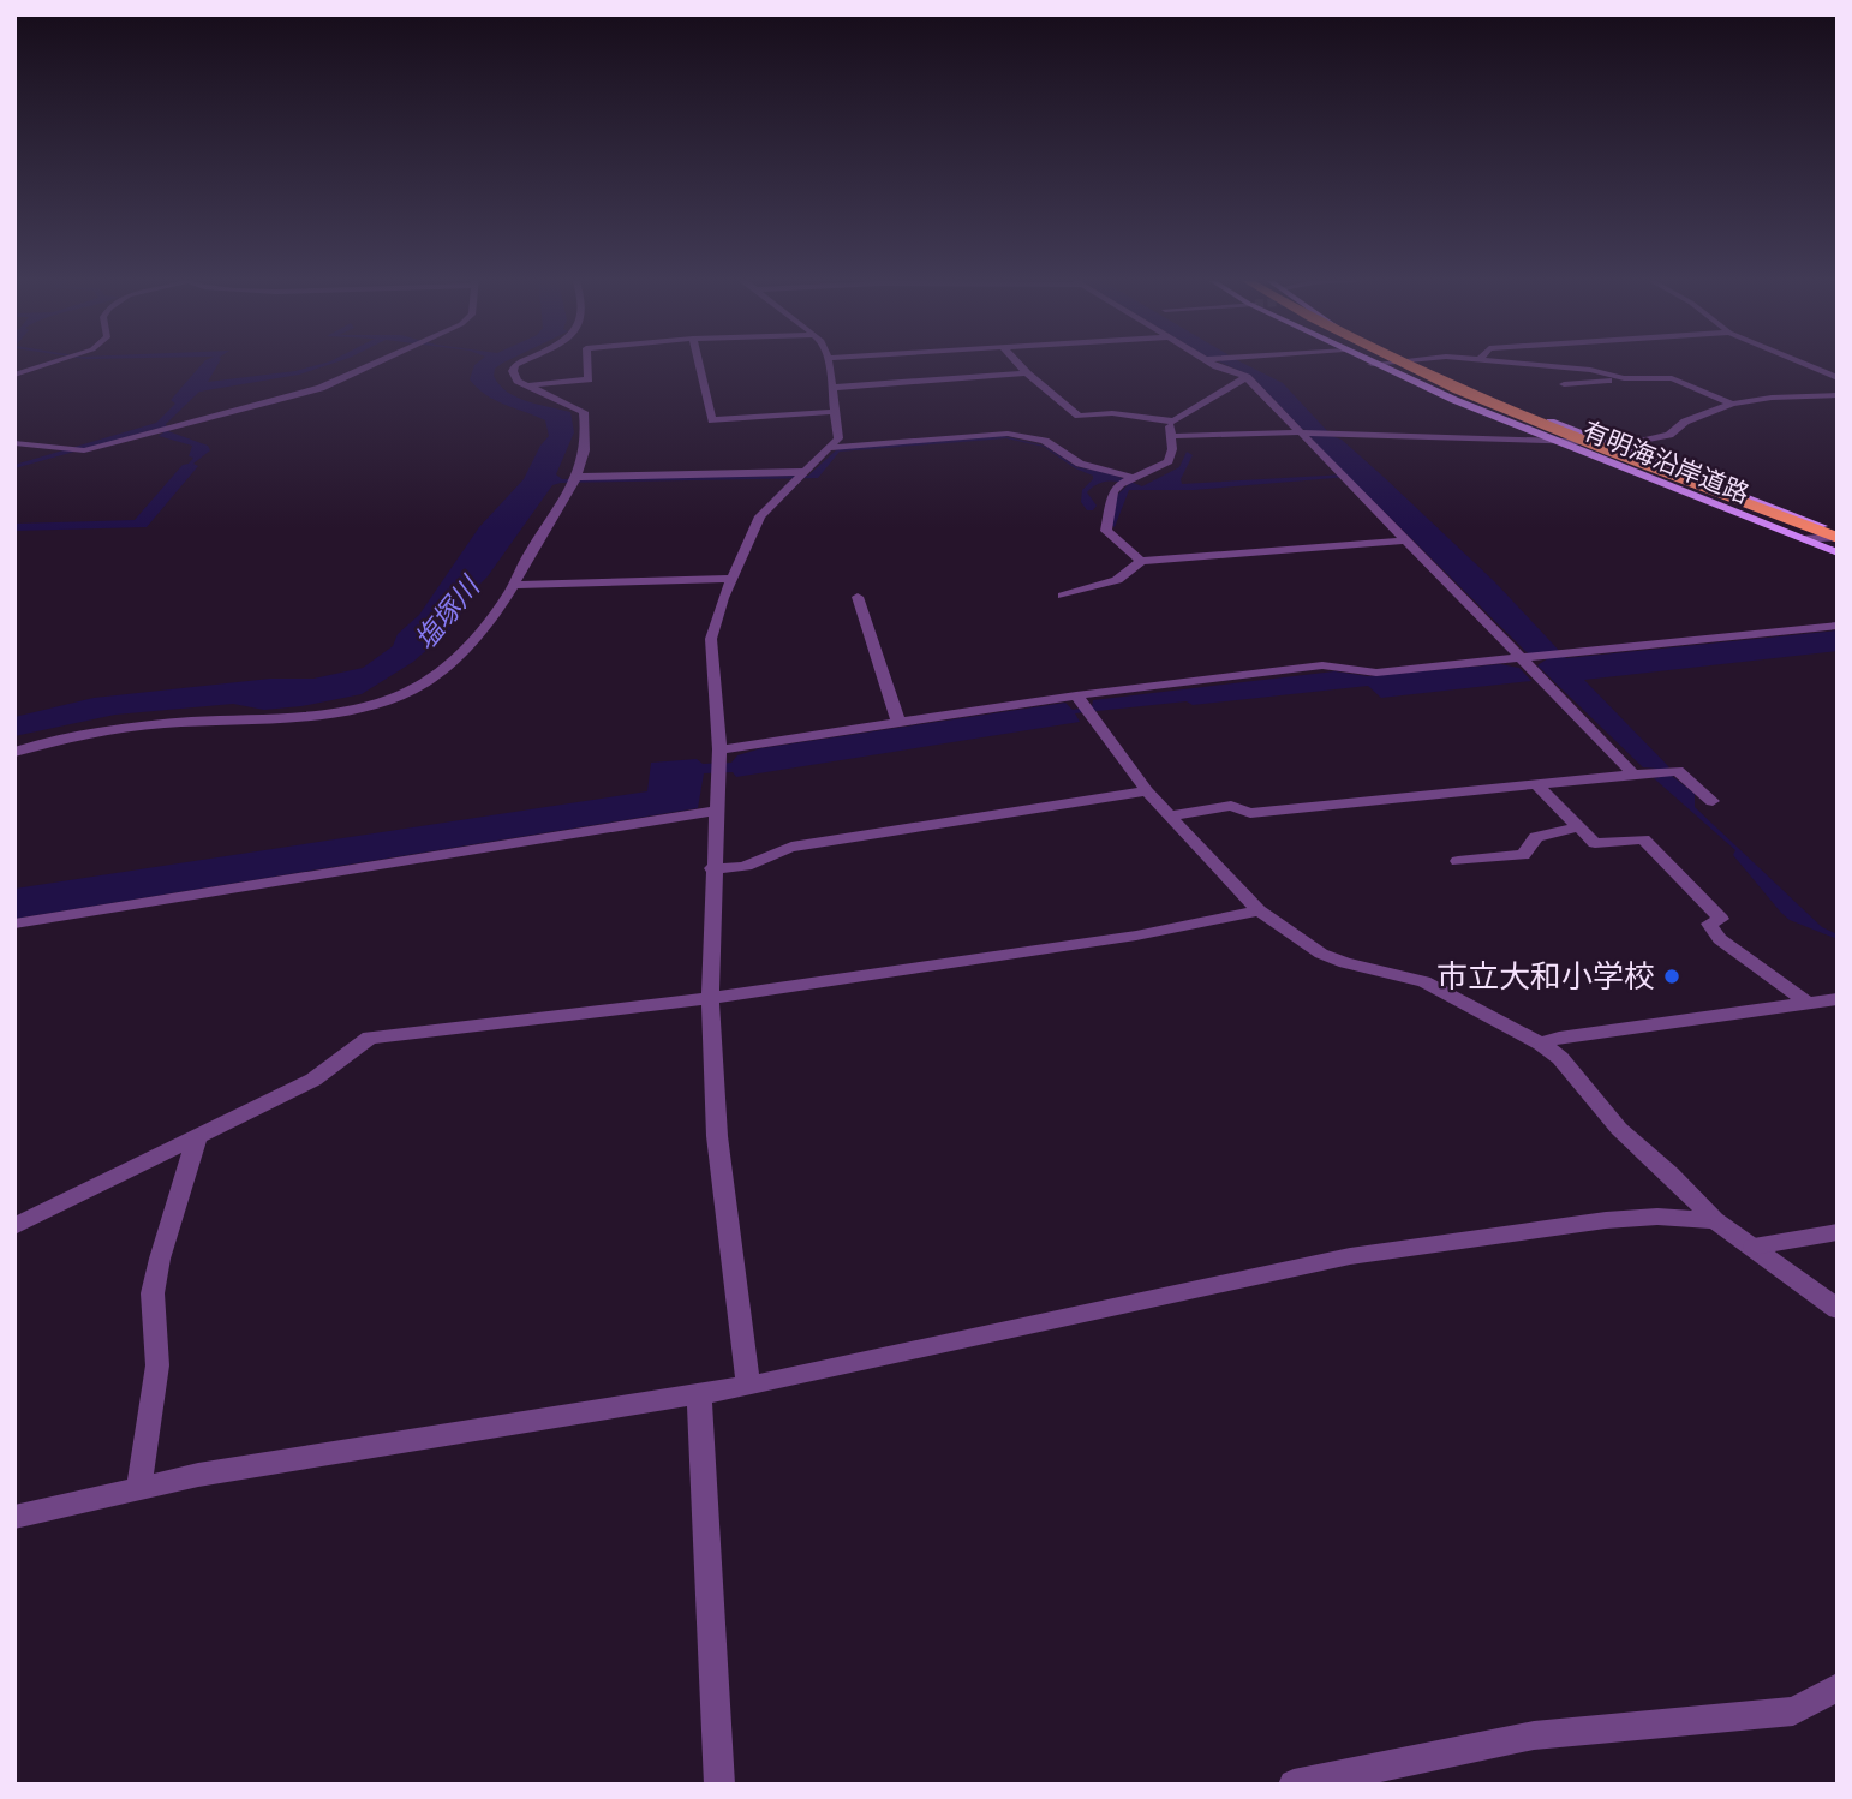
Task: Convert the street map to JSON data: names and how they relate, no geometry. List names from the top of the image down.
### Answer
{
  "streets": {
    "main road": ["有明海沿岸道路"]
  },
  "water": ["塩塚川"],
  "places": ["市立大和小学校"]
}
